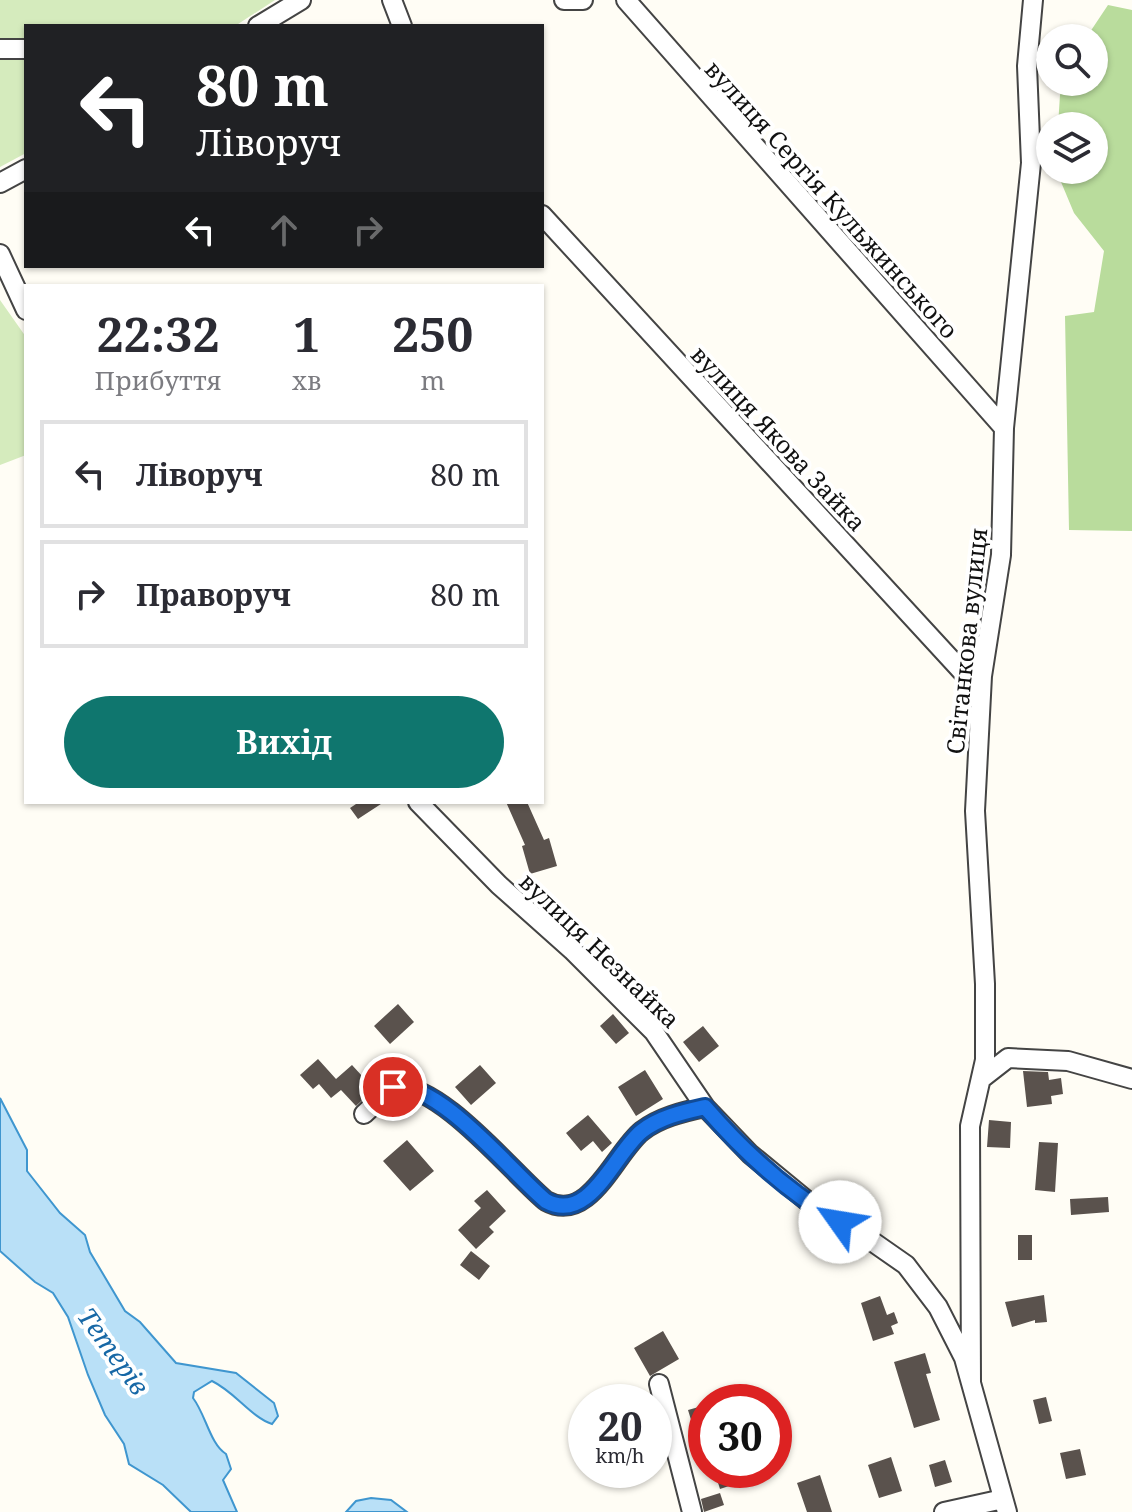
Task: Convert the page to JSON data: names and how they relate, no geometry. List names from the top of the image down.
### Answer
{
  "streets": {
    "street": [
      "вулиця Сергія Кульжинського",
      "вулиця Якова Зайка",
      "Світанкова вулиця",
      "вулиця Незнайка"
    ]
  },
  "crossings": [
    ["вулиця Сергія Кульжинського", "Світанкова вулиця"],
    ["вулиця Якова Зайка", "Світанкова вулиця"],
    ["Світанкова вулиця", "вулиця Незнайка"]
  ],
  "water": ["Тетерів"],
  "page": {
    "turn": ["80 m", "Ліворуч"],
    "eta": [
      "22:32",
      "Прибуття",
      "1",
      "хв",
      "250",
      "m"
    ],
    "list": [
      {
        "name": "Ліворуч",
        "value": "80 m"
      },
      {
        "name": "Праворуч",
        "value": "80 m"
      }
    ],
    "buttons": "Вихід",
    "speed": "20 km/h",
    "limit": "30"
  }
}
